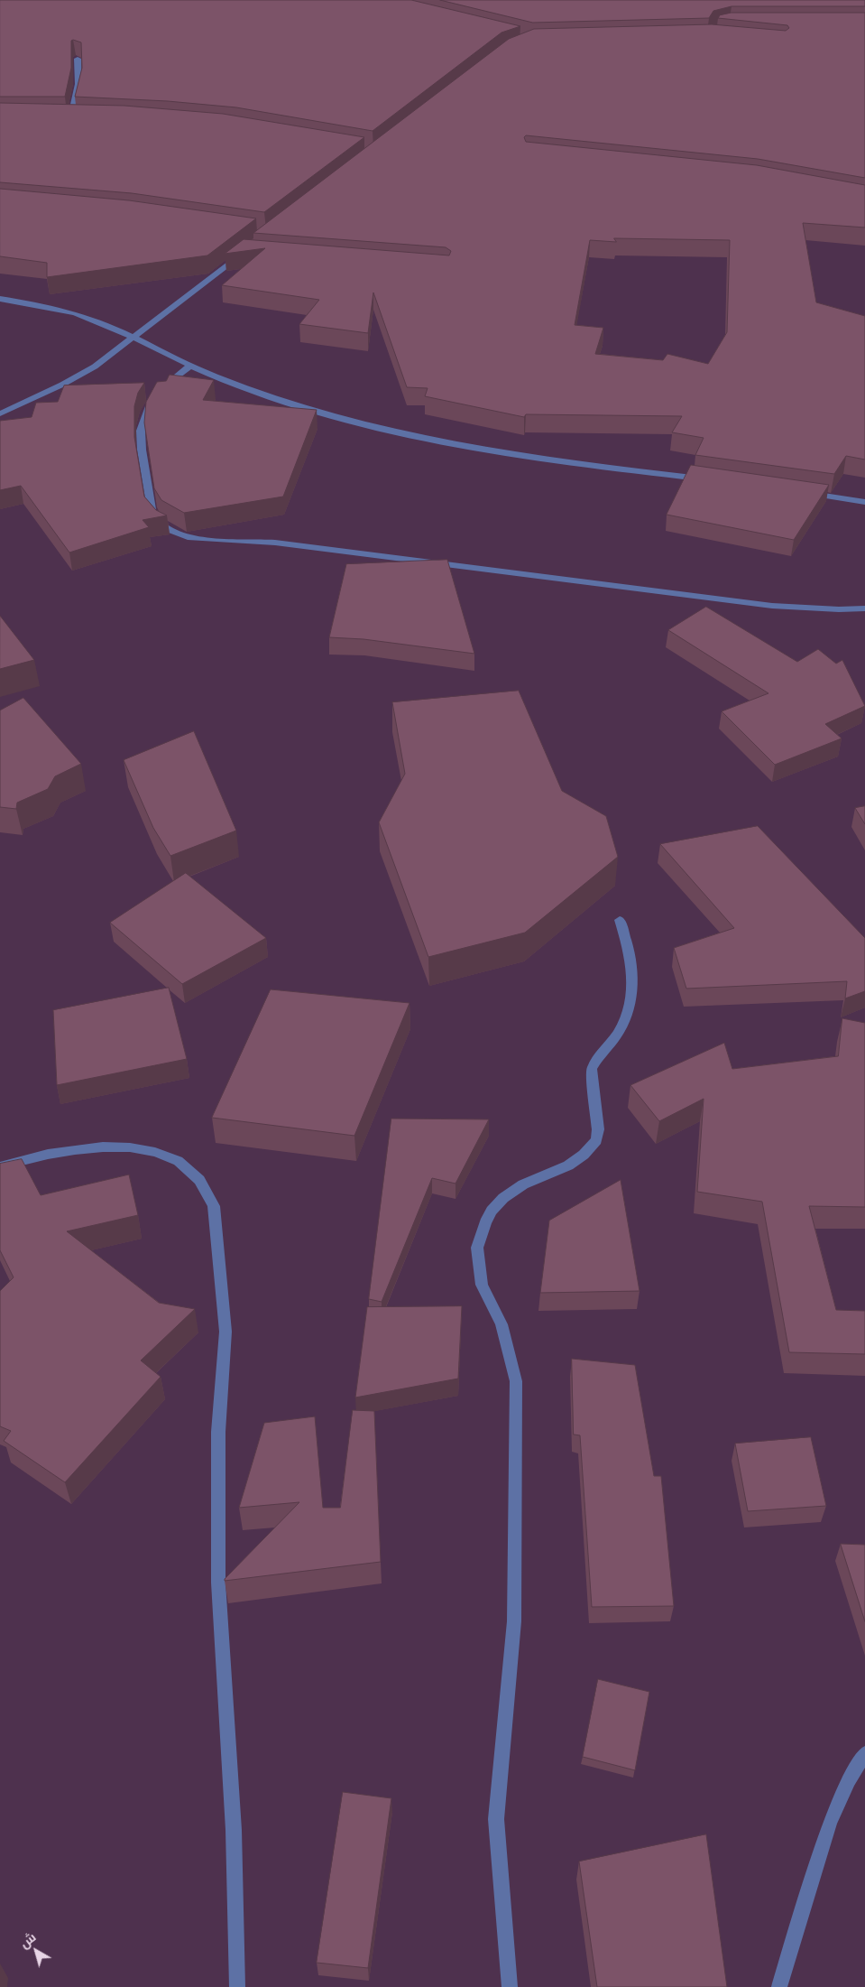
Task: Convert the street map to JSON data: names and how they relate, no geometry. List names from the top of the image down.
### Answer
{
  "north": "top left"
}
